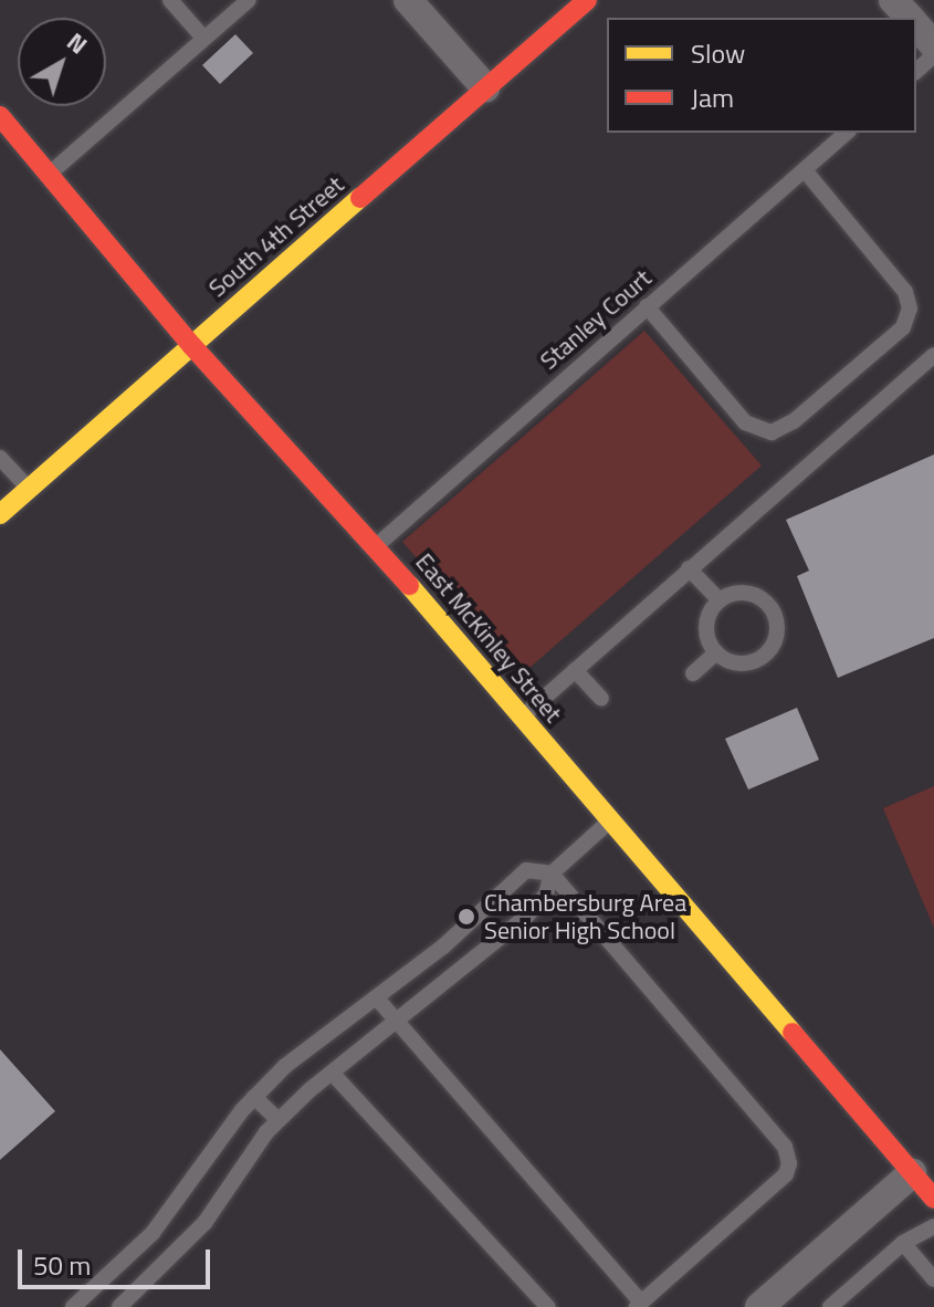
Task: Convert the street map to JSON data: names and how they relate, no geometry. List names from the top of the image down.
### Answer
{
  "streets": {
    "street": ["South 4th Street", "East McKinley Street"],
    "lane": ["Stanley Court"]
  },
  "crossings": [
    ["South 4th Street", "East McKinley Street"],
    ["Stanley Court", "East McKinley Street"]
  ],
  "places": ["Chambersburg Area Senior High School"],
  "legend": ["Slow", "Jam"],
  "scale_bar": "50 m",
  "north": "top right"
}
